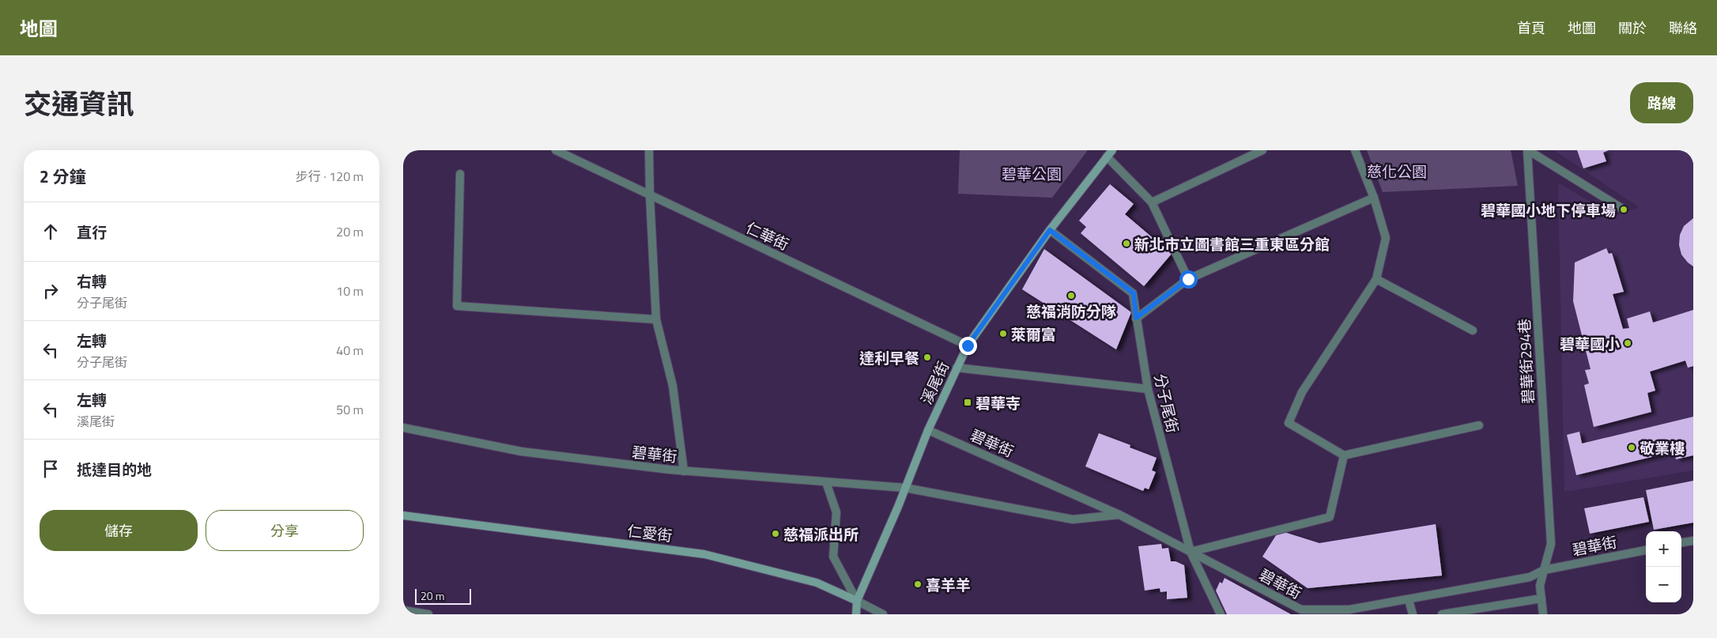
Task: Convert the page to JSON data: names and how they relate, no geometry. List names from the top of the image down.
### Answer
{
  "streets": {
    "street": [
      "仁華街",
      "碧華街294巷",
      "溪尾街",
      "分子尾街",
      "碧華街",
      "仁愛街"
    ]
  },
  "crossings": [
    ["仁華街", "溪尾街"],
    ["碧華街294巷", "碧華街"],
    ["溪尾街", "分子尾街"],
    ["溪尾街", "碧華街"],
    ["溪尾街", "仁愛街"],
    ["分子尾街", "碧華街"]
  ],
  "parks": ["慈化公園", "碧華公園"],
  "places": {
    "other": [
      "碧華國小地下停車場",
      "新北市立圖書館三重東區分館",
      "慈福消防分隊",
      "萊爾富",
      "碧華國小",
      "達利早餐",
      "敬業樓",
      "慈福派出所",
      "喜羊羊"
    ],
    "transit": ["碧華寺"]
  },
  "scale_bar": "20 m",
  "page": {
    "header": "地圖",
    "nav": [
      "首頁",
      "地圖",
      "關於",
      "聯絡"
    ],
    "title": "交通資訊",
    "buttons": [
      "路線",
      ["儲存", "分享"]
    ],
    "heading": ["2 分鐘", "步行 · 120 m"],
    "list": [
      ["直行", "20 m"],
      ["右轉", "分子尾街", "10 m"],
      ["左轉", "分子尾街", "40 m"],
      ["左轉", "溪尾街", "50 m"],
      "抵達目的地"
    ],
    "map_buttons": ["+", "−"],
    "scale": "20 m"
  }
}
